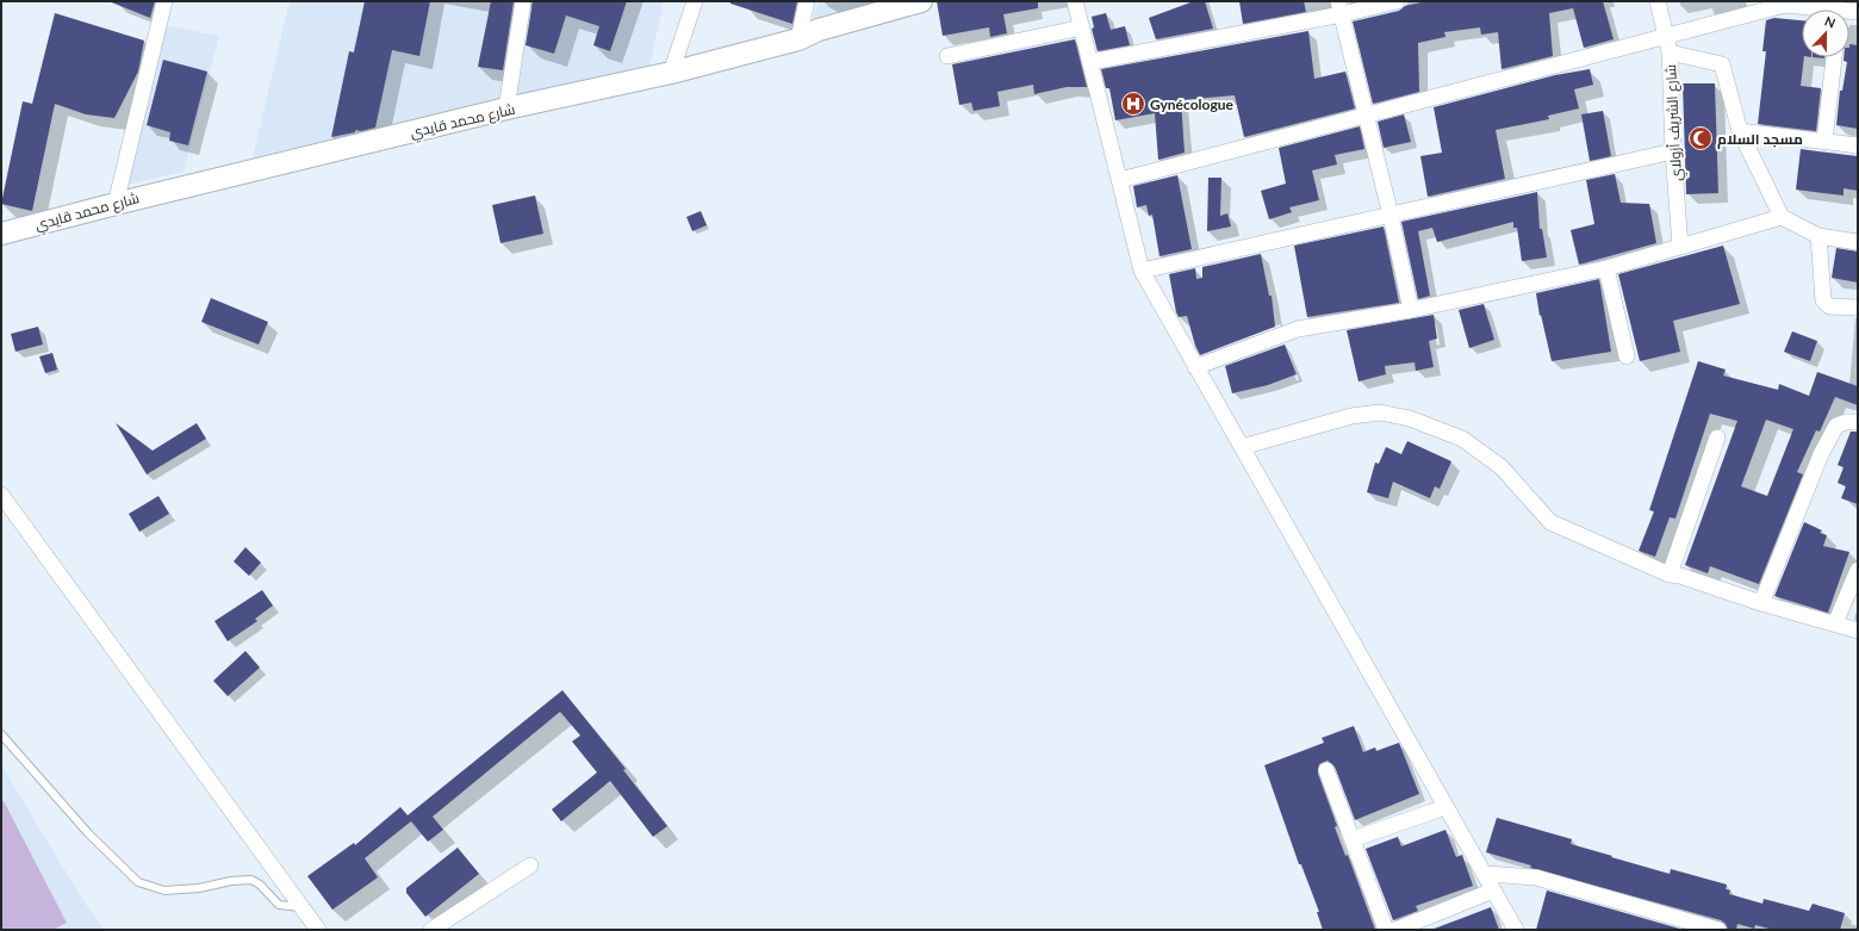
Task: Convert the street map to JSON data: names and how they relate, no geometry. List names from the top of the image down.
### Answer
{
  "streets": {
    "main road": ["شارع محمد قايدي"],
    "street": ["شارع الشريف أزولاي"]
  },
  "places": {
    "hospital": ["Gynécologue"],
    "mosque": ["مسجد السلام"]
  },
  "north": "top"
}
